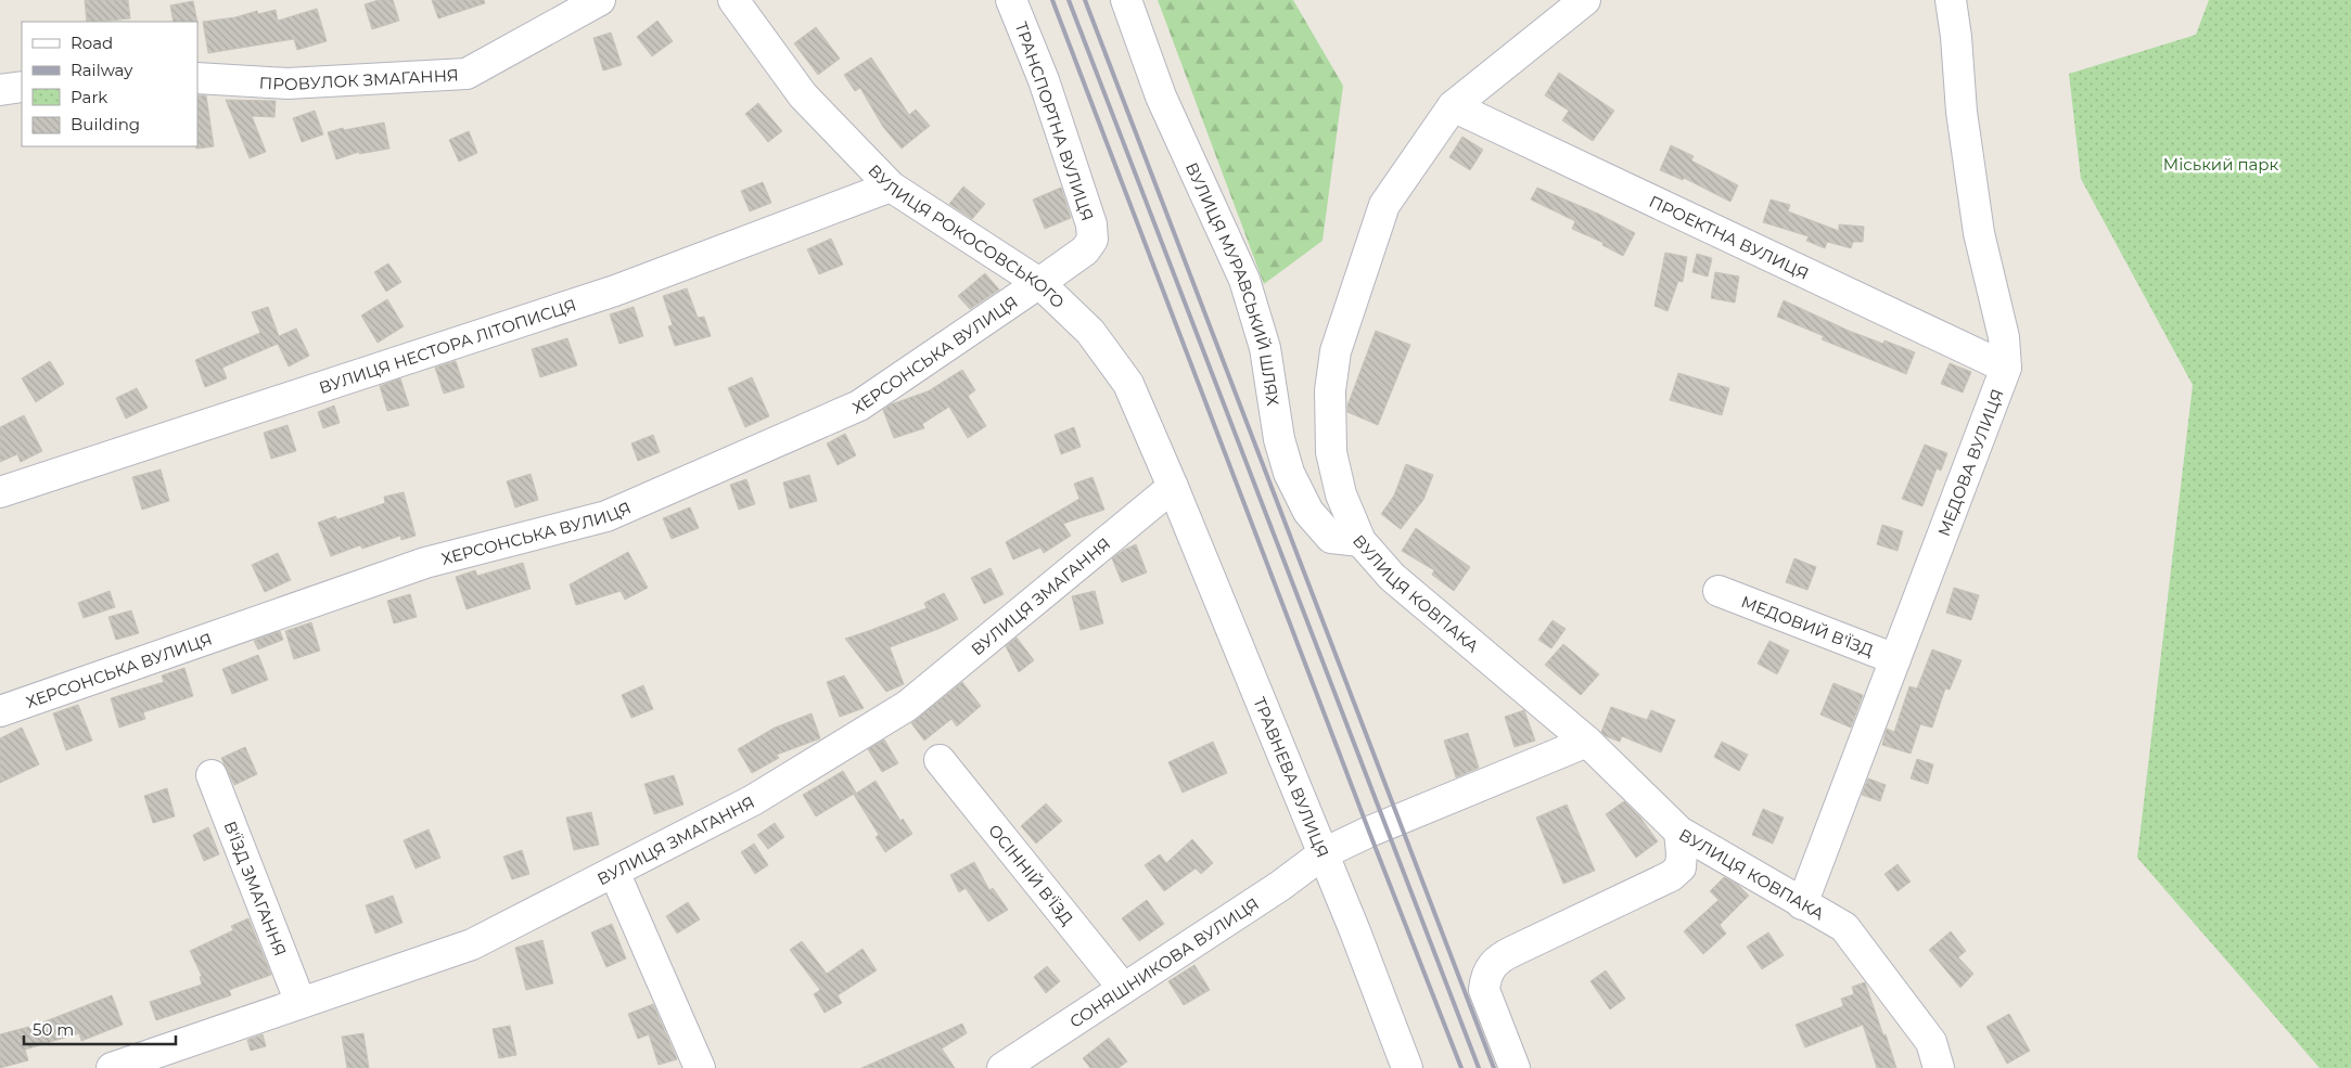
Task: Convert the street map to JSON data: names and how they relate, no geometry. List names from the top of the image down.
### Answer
{
  "streets": {
    "street": [
      "ПРОВУЛОК ЗМАГАННЯ",
      "ТРАНСПОРТНА ВУЛИЦЯ",
      "ВУЛИЦЯ РОКОСОВСЬКОГО",
      "ПРОЕКТНА ВУЛИЦЯ",
      "ВУЛИЦЯ МУРАВСЬКИЙ ШЛЯХ",
      "ВУЛИЦЯ НЕСТОРА ЛІТОПИСЦЯ",
      "ХЕРСОНСЬКА ВУЛИЦЯ",
      "МЕДОВА ВУЛИЦЯ",
      "ВУЛИЦЯ КОВПАКА",
      "ВУЛИЦЯ ЗМАГАННЯ",
      "МЕДОВИЙ В'ЇЗД",
      "ТРАВНЕВА ВУЛИЦЯ",
      "ОСІННІЙ В'ЇЗД",
      "В'ЇЗД ЗМАГАННЯ",
      "СОНЯШНИКОВА ВУЛИЦЯ"
    ]
  },
  "crossings": [
    ["ТРАНСПОРТНА ВУЛИЦЯ", "ВУЛИЦЯ РОКОСОВСЬКОГО"],
    ["ТРАНСПОРТНА ВУЛИЦЯ", "ХЕРСОНСЬКА ВУЛИЦЯ"],
    ["ВУЛИЦЯ РОКОСОВСЬКОГО", "ВУЛИЦЯ НЕСТОРА ЛІТОПИСЦЯ"],
    ["ВУЛИЦЯ РОКОСОВСЬКОГО", "ХЕРСОНСЬКА ВУЛИЦЯ"],
    ["ВУЛИЦЯ РОКОСОВСЬКОГО", "ВУЛИЦЯ ЗМАГАННЯ"],
    ["ВУЛИЦЯ РОКОСОВСЬКОГО", "ТРАВНЕВА ВУЛИЦЯ"],
    ["ПРОЕКТНА ВУЛИЦЯ", "МЕДОВА ВУЛИЦЯ"],
    ["ПРОЕКТНА ВУЛИЦЯ", "ВУЛИЦЯ КОВПАКА"],
    ["ВУЛИЦЯ МУРАВСЬКИЙ ШЛЯХ", "ВУЛИЦЯ КОВПАКА"],
    ["МЕДОВА ВУЛИЦЯ", "ВУЛИЦЯ КОВПАКА"],
    ["МЕДОВА ВУЛИЦЯ", "МЕДОВИЙ В'ЇЗД"],
    ["ВУЛИЦЯ КОВПАКА", "СОНЯШНИКОВА ВУЛИЦЯ"],
    ["ВУЛИЦЯ ЗМАГАННЯ", "ТРАВНЕВА ВУЛИЦЯ"],
    ["ВУЛИЦЯ ЗМАГАННЯ", "В'ЇЗД ЗМАГАННЯ"],
    ["ТРАВНЕВА ВУЛИЦЯ", "СОНЯШНИКОВА ВУЛИЦЯ"],
    ["ОСІННІЙ В'ЇЗД", "СОНЯШНИКОВА ВУЛИЦЯ"]
  ],
  "parks": ["Міський парк"],
  "legend": [
    "Road",
    "Railway",
    "Park",
    "Building"
  ],
  "scale_bar": "50 m"
}
